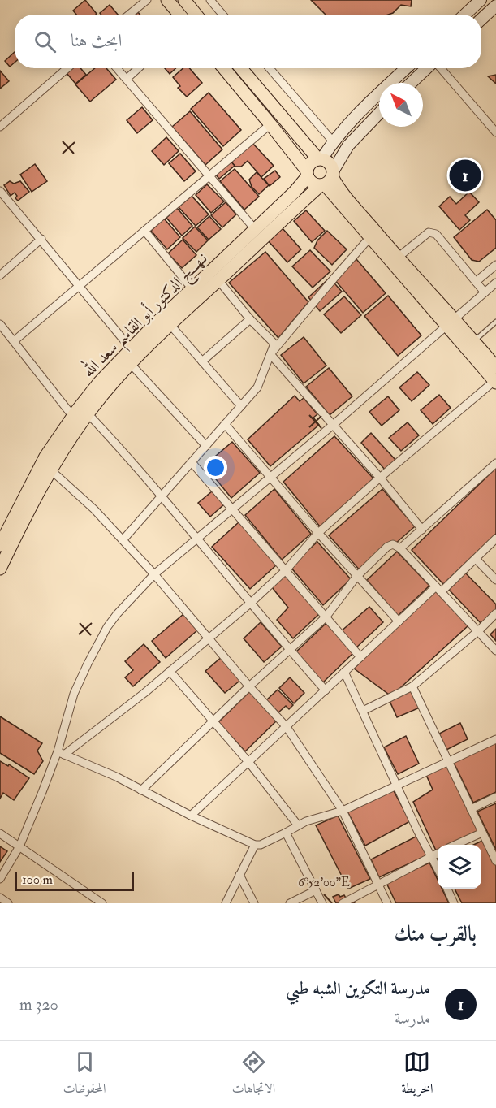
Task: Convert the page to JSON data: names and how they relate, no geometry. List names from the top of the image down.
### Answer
{
  "streets": {
    "main road": ["نـهـــج الدكتور أبو القاسم سعد الله"]
  },
  "scale_bar": "100 m",
  "north": "top left",
  "page": {
    "search": "ابحث هنا",
    "pins": "1",
    "scale": "100 m",
    "heading": "بالقرب منك",
    "list": [
      {
        "mark": "1",
        "name": "مدرسة التكوين الشبه طبي",
        "note": "مدرسة",
        "value": "320 m"
      }
    ],
    "nav": ["الخريطة", "الاتجاهات", "المحفوظات"]
  },
  "coordinates": ["6°52'00\"E"]
}
